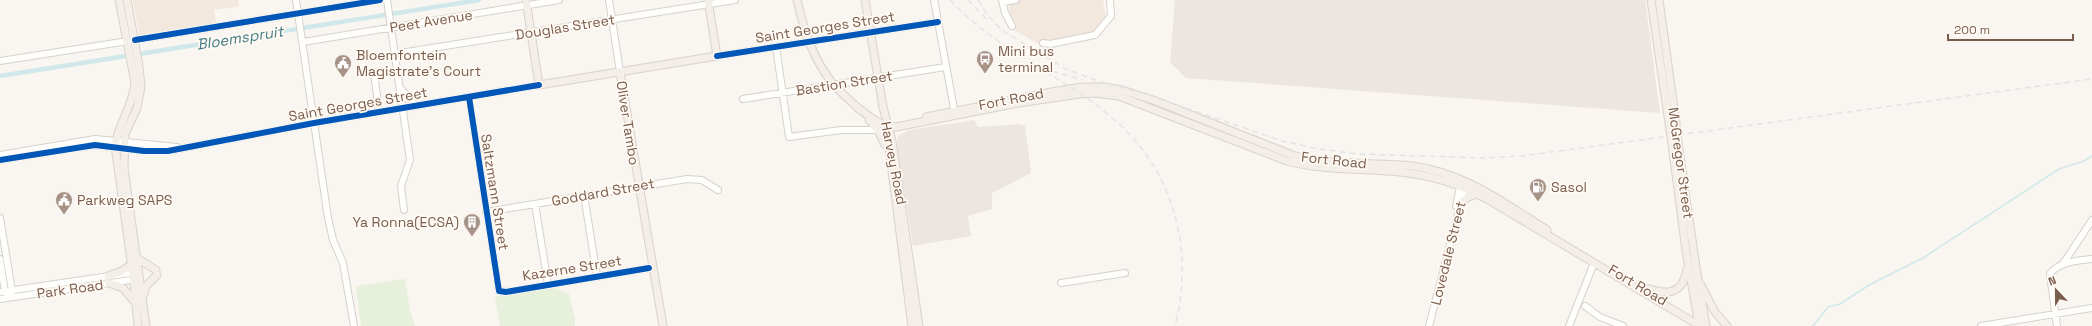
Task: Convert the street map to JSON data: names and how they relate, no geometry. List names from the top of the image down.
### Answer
{
  "streets": {
    "main road": [
      "Saint Georges Street",
      "Fort Road",
      "Oliver Tambo",
      "Harvey Road",
      "McGregor Street"
    ],
    "street": [
      "Peet Avenue",
      "Douglas Street",
      "Bastion Street",
      "Saltzmann Street",
      "Goddard Street",
      "Lovedale Street",
      "Kazerne Street",
      "Park Road"
    ]
  },
  "crossings": [
    ["Douglas Street", "Oliver Tambo"],
    ["Saint Georges Street", "Oliver Tambo"],
    ["Saint Georges Street", "Harvey Road"],
    ["Saint Georges Street", "Saltzmann Street"],
    ["Bastion Street", "Harvey Road"],
    ["Fort Road", "Harvey Road"],
    ["Fort Road", "McGregor Street"],
    ["Fort Road", "Lovedale Street"],
    ["Oliver Tambo", "Goddard Street"],
    ["Oliver Tambo", "Kazerne Street"],
    ["Saltzmann Street", "Goddard Street"],
    ["Saltzmann Street", "Kazerne Street"]
  ],
  "water": ["Bloemspruit"],
  "places": {
    "bus stop": ["Mini bus terminal"],
    "public building": ["Bloemfontein Magistrate's Court", "Parkweg SAPS"],
    "fuel station": ["Sasol"],
    "building": ["Ya Ronna(ECSA)"]
  },
  "scale_bar": "200 m",
  "north": "top"
}
